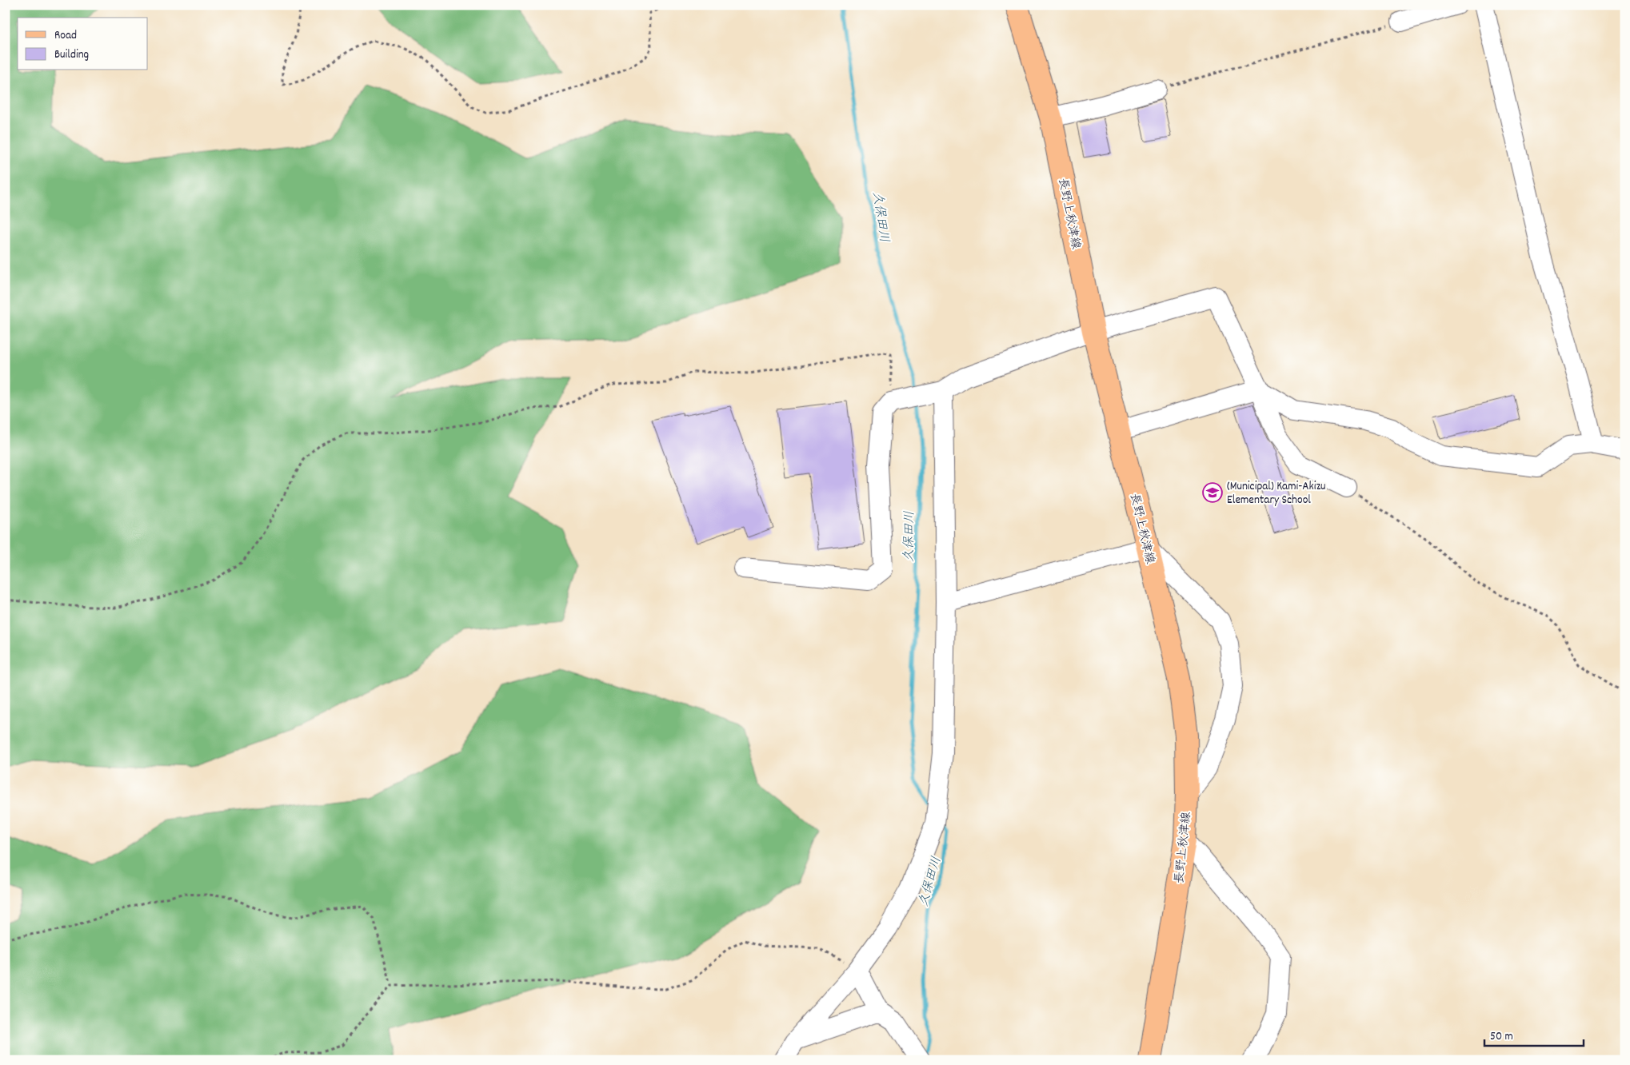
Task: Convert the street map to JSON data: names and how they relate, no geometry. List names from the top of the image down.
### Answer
{
  "streets": {
    "main road": ["長野上秋津線"]
  },
  "water": ["久保田川"],
  "places": {
    "school or university": ["(Municipal) Kami-Akizu Elementary School"]
  },
  "legend": ["Road", "Building"],
  "scale_bar": "50 m"
}
